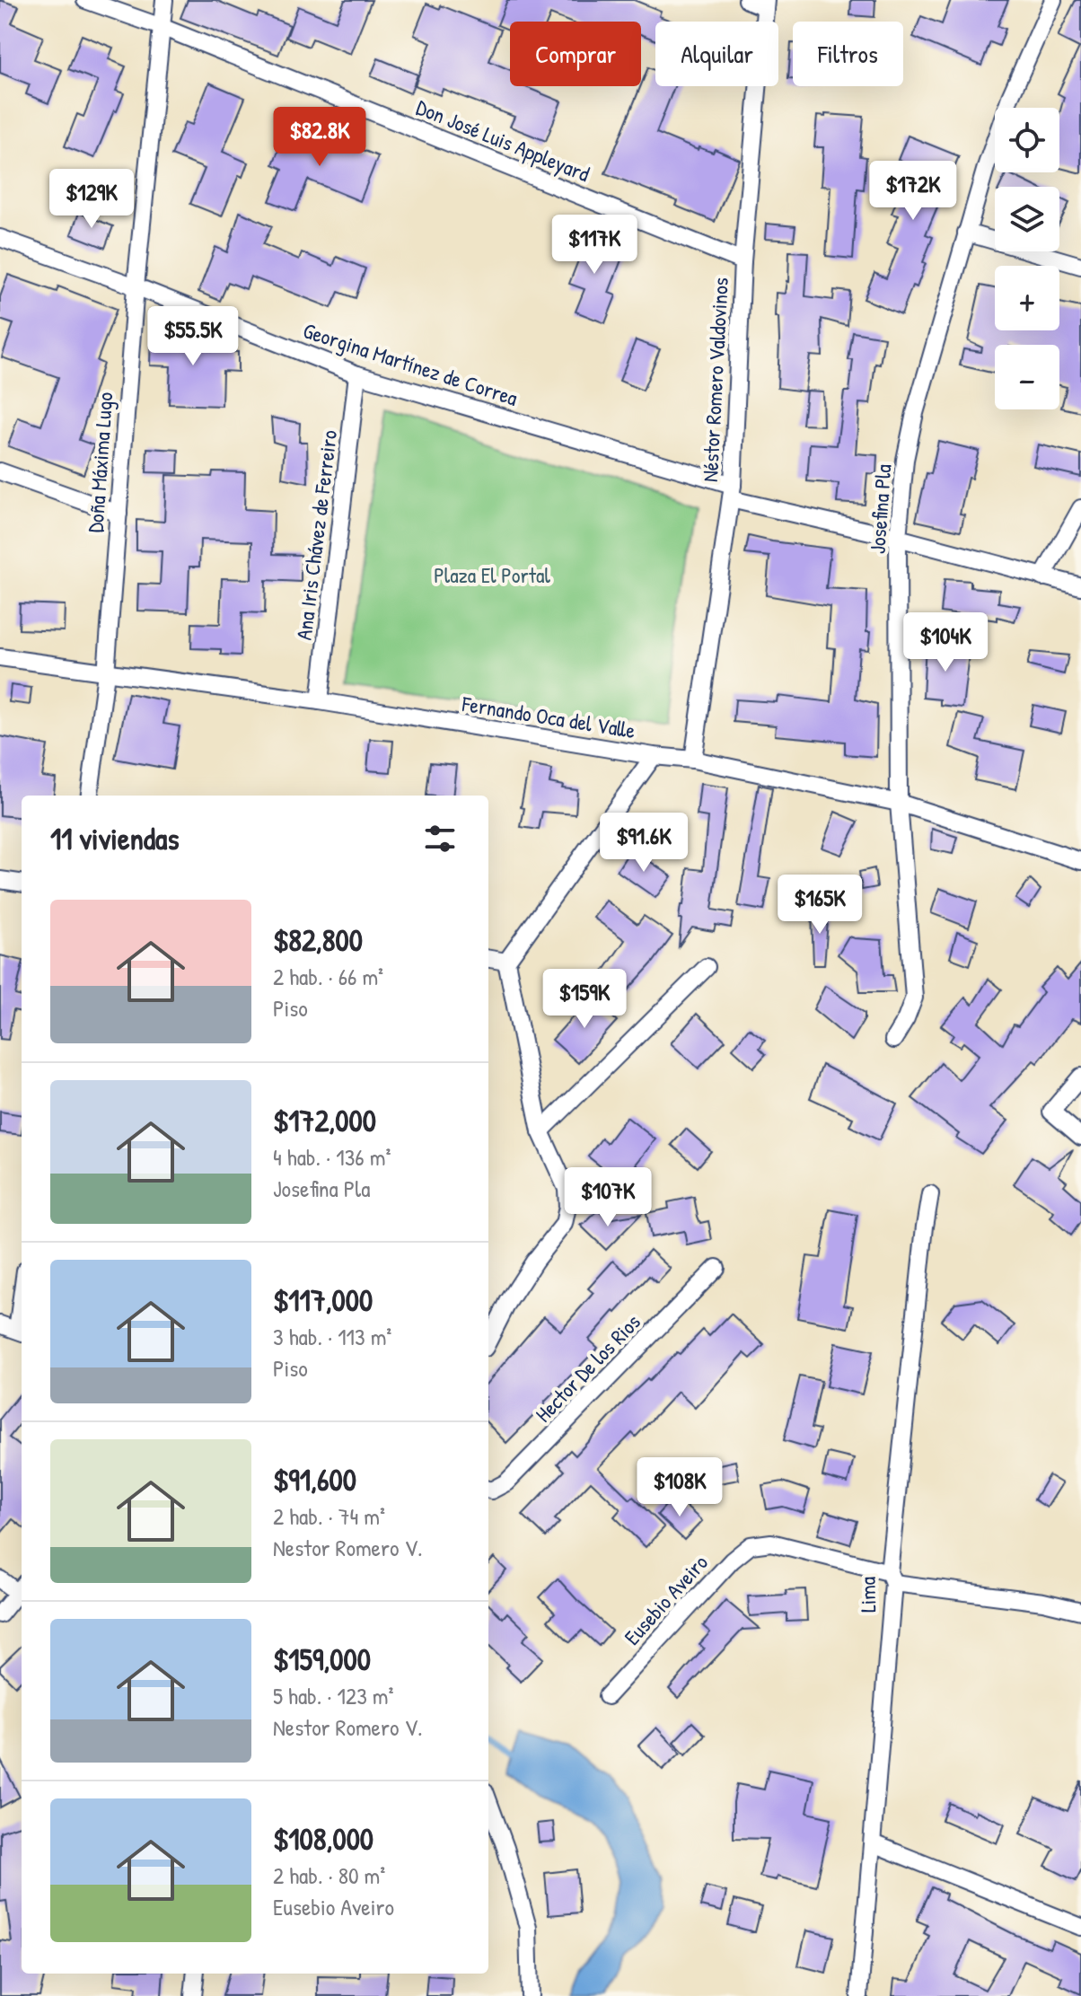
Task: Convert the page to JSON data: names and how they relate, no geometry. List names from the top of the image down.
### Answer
{
  "streets": {
    "street": [
      "Don José Luis Appleyard",
      "Georgina Martínez de Correa",
      "Néstor Romero Valdovinos",
      "Doña Máxima Lugo",
      "Josefina Pla",
      "Ana Iris Chávez de Ferreiro",
      "Fernando Oca del Valle",
      "Hector De los Rios",
      "Lima",
      "Eusebio Aveiro"
    ]
  },
  "crossings": [
    ["Don José Luis Appleyard", "Néstor Romero Valdovinos"],
    ["Don José Luis Appleyard", "Doña Máxima Lugo"],
    ["Georgina Martínez de Correa", "Néstor Romero Valdovinos"],
    ["Georgina Martínez de Correa", "Doña Máxima Lugo"],
    ["Georgina Martínez de Correa", "Josefina Pla"],
    ["Georgina Martínez de Correa", "Ana Iris Chávez de Ferreiro"],
    ["Néstor Romero Valdovinos", "Fernando Oca del Valle"],
    ["Doña Máxima Lugo", "Fernando Oca del Valle"],
    ["Josefina Pla", "Fernando Oca del Valle"],
    ["Ana Iris Chávez de Ferreiro", "Fernando Oca del Valle"],
    ["Lima", "Eusebio Aveiro"]
  ],
  "parks": ["Plaza El Portal"],
  "page": {
    "chip": ["Comprar", "Alquilar", "Filtros"],
    "price": [
      "$82.8K",
      "$172K",
      "$129K",
      "$117K",
      "$55.5K",
      "$104K",
      "$91.6K",
      "$165K",
      "$159K",
      "$107K",
      "$108K"
    ],
    "map_buttons": ["+", "−"],
    "heading": "11 viviendas",
    "list": [
      {
        "name": "$82,800",
        "note": "2 hab. · 66 m² · Piso"
      },
      {
        "name": "$172,000",
        "note": "4 hab. · 136 m² · Josefina Pla"
      },
      {
        "name": "$117,000",
        "note": "3 hab. · 113 m² · Piso"
      },
      {
        "name": "$91,600",
        "note": "2 hab. · 74 m² · Nestor Romero V."
      },
      {
        "name": "$159,000",
        "note": "5 hab. · 123 m² · Nestor Romero V."
      },
      {
        "name": "$108,000",
        "note": "2 hab. · 80 m² · Eusebio Aveiro"
      }
    ]
  }
}
